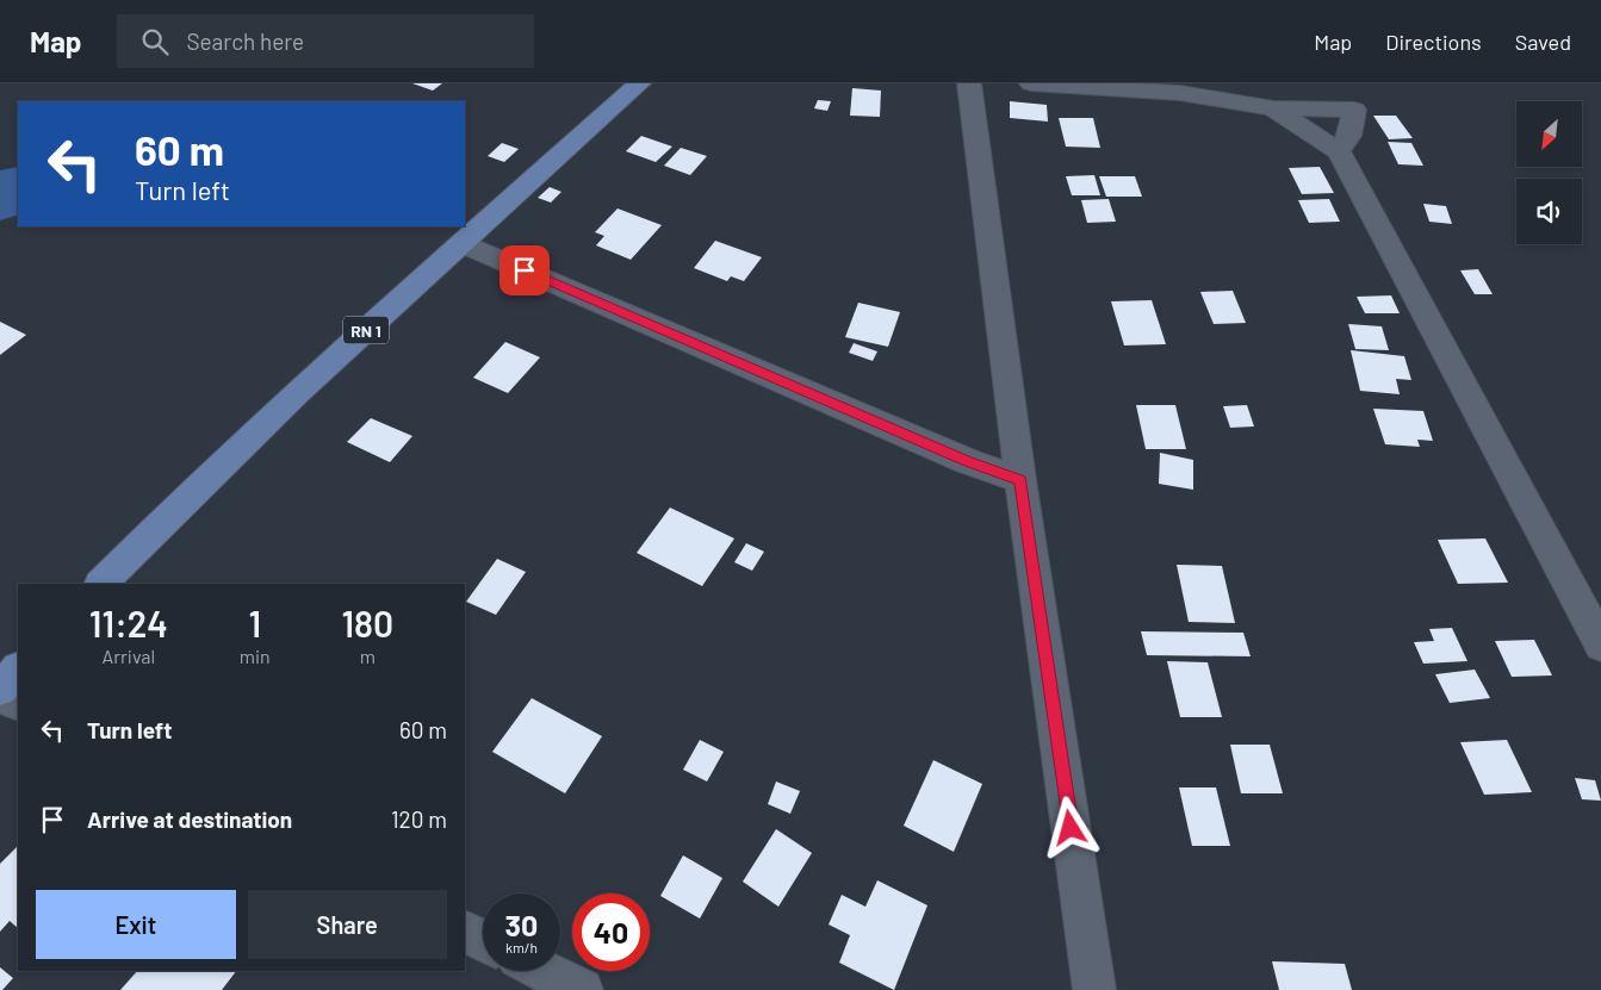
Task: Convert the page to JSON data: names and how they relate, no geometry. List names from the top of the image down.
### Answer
{
  "streets": {
    "main road": ["RN 1"]
  },
  "north": "bottom left",
  "page": {
    "header": "Map",
    "search": "Search here",
    "nav": ["Map", "Directions", "Saved"],
    "turn": ["60 m", "Turn left"],
    "eta": [
      "11:24",
      "Arrival",
      "1",
      "min",
      "180",
      "m"
    ],
    "list": [
      {
        "name": "Turn left",
        "value": "60 m"
      },
      {
        "name": "Arrive at destination",
        "value": "120 m"
      }
    ],
    "buttons": ["Exit", "Share"],
    "speed": "30 km/h",
    "limit": "40"
  }
}
